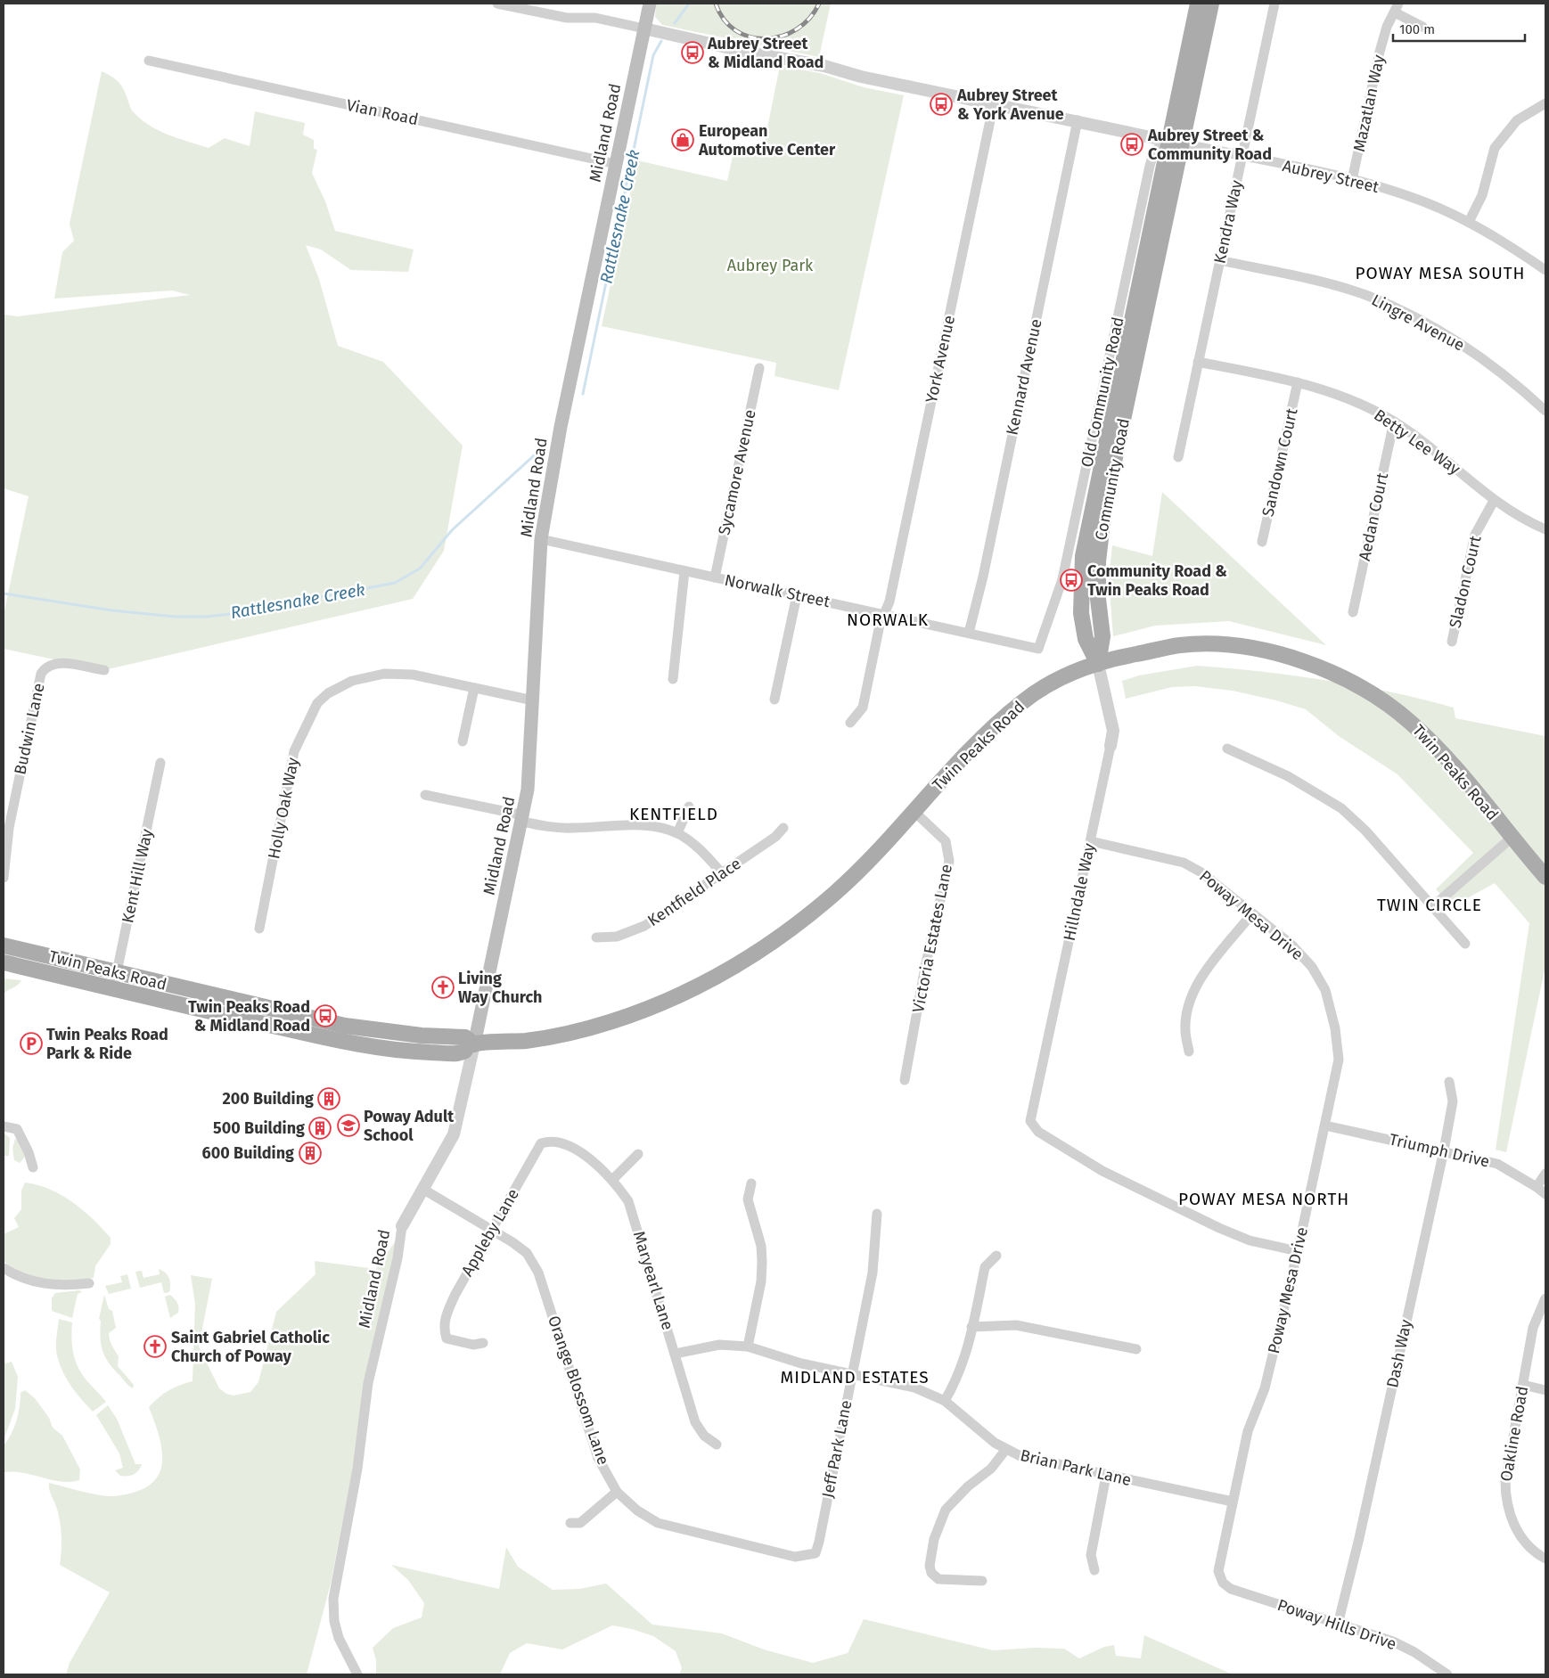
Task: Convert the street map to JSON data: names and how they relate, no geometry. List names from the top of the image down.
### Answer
{
  "streets": {
    "main road": ["Midland Road", "Community Road", "Twin Peaks Road"],
    "street": [
      "Mazatlan Way",
      "Vian Road",
      "Aubrey Street",
      "Kendra Way",
      "Lingre Avenue",
      "York Avenue",
      "Kennard Avenue",
      "Old Community Road",
      "Betty Lee Way",
      "Sandown Court",
      "Sycamore Avenue",
      "Aedan Court",
      "Sladon Court",
      "Norwalk Street",
      "Budwin Lane",
      "Holly Oak Way",
      "Kent Hill Way",
      "Kentfield Place",
      "Hillndale Way",
      "Poway Mesa Drive",
      "Victoria Estates Lane",
      "Triumph Drive",
      "Appleby Lane",
      "Maryearl Lane",
      "Dash Way",
      "Orange Blossom Lane",
      "Oakline Road",
      "Jeff Park Lane",
      "Brian Park Lane",
      "Poway Hills Drive"
    ]
  },
  "crossings": [
    ["Mazatlan Way", "Aubrey Street"],
    ["Vian Road", "Midland Road"],
    ["Midland Road", "Aubrey Street"],
    ["Midland Road", "Norwalk Street"],
    ["Midland Road", "Twin Peaks Road"],
    ["Midland Road", "Holly Oak Way"],
    ["Midland Road", "Orange Blossom Lane"],
    ["Aubrey Street", "Kendra Way"],
    ["Aubrey Street", "York Avenue"],
    ["Aubrey Street", "Kennard Avenue"],
    ["Aubrey Street", "Old Community Road"],
    ["Aubrey Street", "Community Road"],
    ["Kendra Way", "Lingre Avenue"],
    ["Kendra Way", "Betty Lee Way"],
    ["York Avenue", "Norwalk Street"],
    ["Kennard Avenue", "Norwalk Street"],
    ["Old Community Road", "Community Road"],
    ["Old Community Road", "Norwalk Street"],
    ["Betty Lee Way", "Sandown Court"],
    ["Betty Lee Way", "Aedan Court"],
    ["Betty Lee Way", "Sladon Court"],
    ["Sycamore Avenue", "Norwalk Street"],
    ["Community Road", "Twin Peaks Road"],
    ["Community Road", "Hillndale Way"],
    ["Twin Peaks Road", "Kent Hill Way"],
    ["Twin Peaks Road", "Hillndale Way"],
    ["Twin Peaks Road", "Victoria Estates Lane"],
    ["Hillndale Way", "Poway Mesa Drive"],
    ["Poway Mesa Drive", "Triumph Drive"],
    ["Poway Mesa Drive", "Brian Park Lane"],
    ["Poway Mesa Drive", "Poway Hills Drive"],
    ["Triumph Drive", "Dash Way"],
    ["Appleby Lane", "Maryearl Lane"],
    ["Appleby Lane", "Orange Blossom Lane"],
    ["Maryearl Lane", "Brian Park Lane"],
    ["Dash Way", "Poway Hills Drive"],
    ["Orange Blossom Lane", "Jeff Park Lane"],
    ["Jeff Park Lane", "Brian Park Lane"]
  ],
  "districts": [
    "POWAY MESA SOUTH",
    "NORWALK",
    "KENTFIELD",
    "TWIN CIRCLE",
    "POWAY MESA NORTH",
    "MIDLAND ESTATES"
  ],
  "water": ["Rattlesnake Creek"],
  "parks": ["Aubrey Park"],
  "places": {
    "bus stop": [
      "Aubrey Street & Midland Road",
      "Aubrey Street & York Avenue",
      "Aubrey Street & Community Road",
      "Community Road & Twin Peaks Road",
      "Twin Peaks Road & Midland Road"
    ],
    "shop": ["European Automotive Center"],
    "church": ["Living Way Church", "Saint Gabriel Catholic Church of Poway"],
    "parking": ["Twin Peaks Road Park & Ride"],
    "building": ["200 Building", "500 Building", "600 Building"],
    "school or university": ["Poway Adult School"]
  },
  "scale_bar": "100 m"
}
